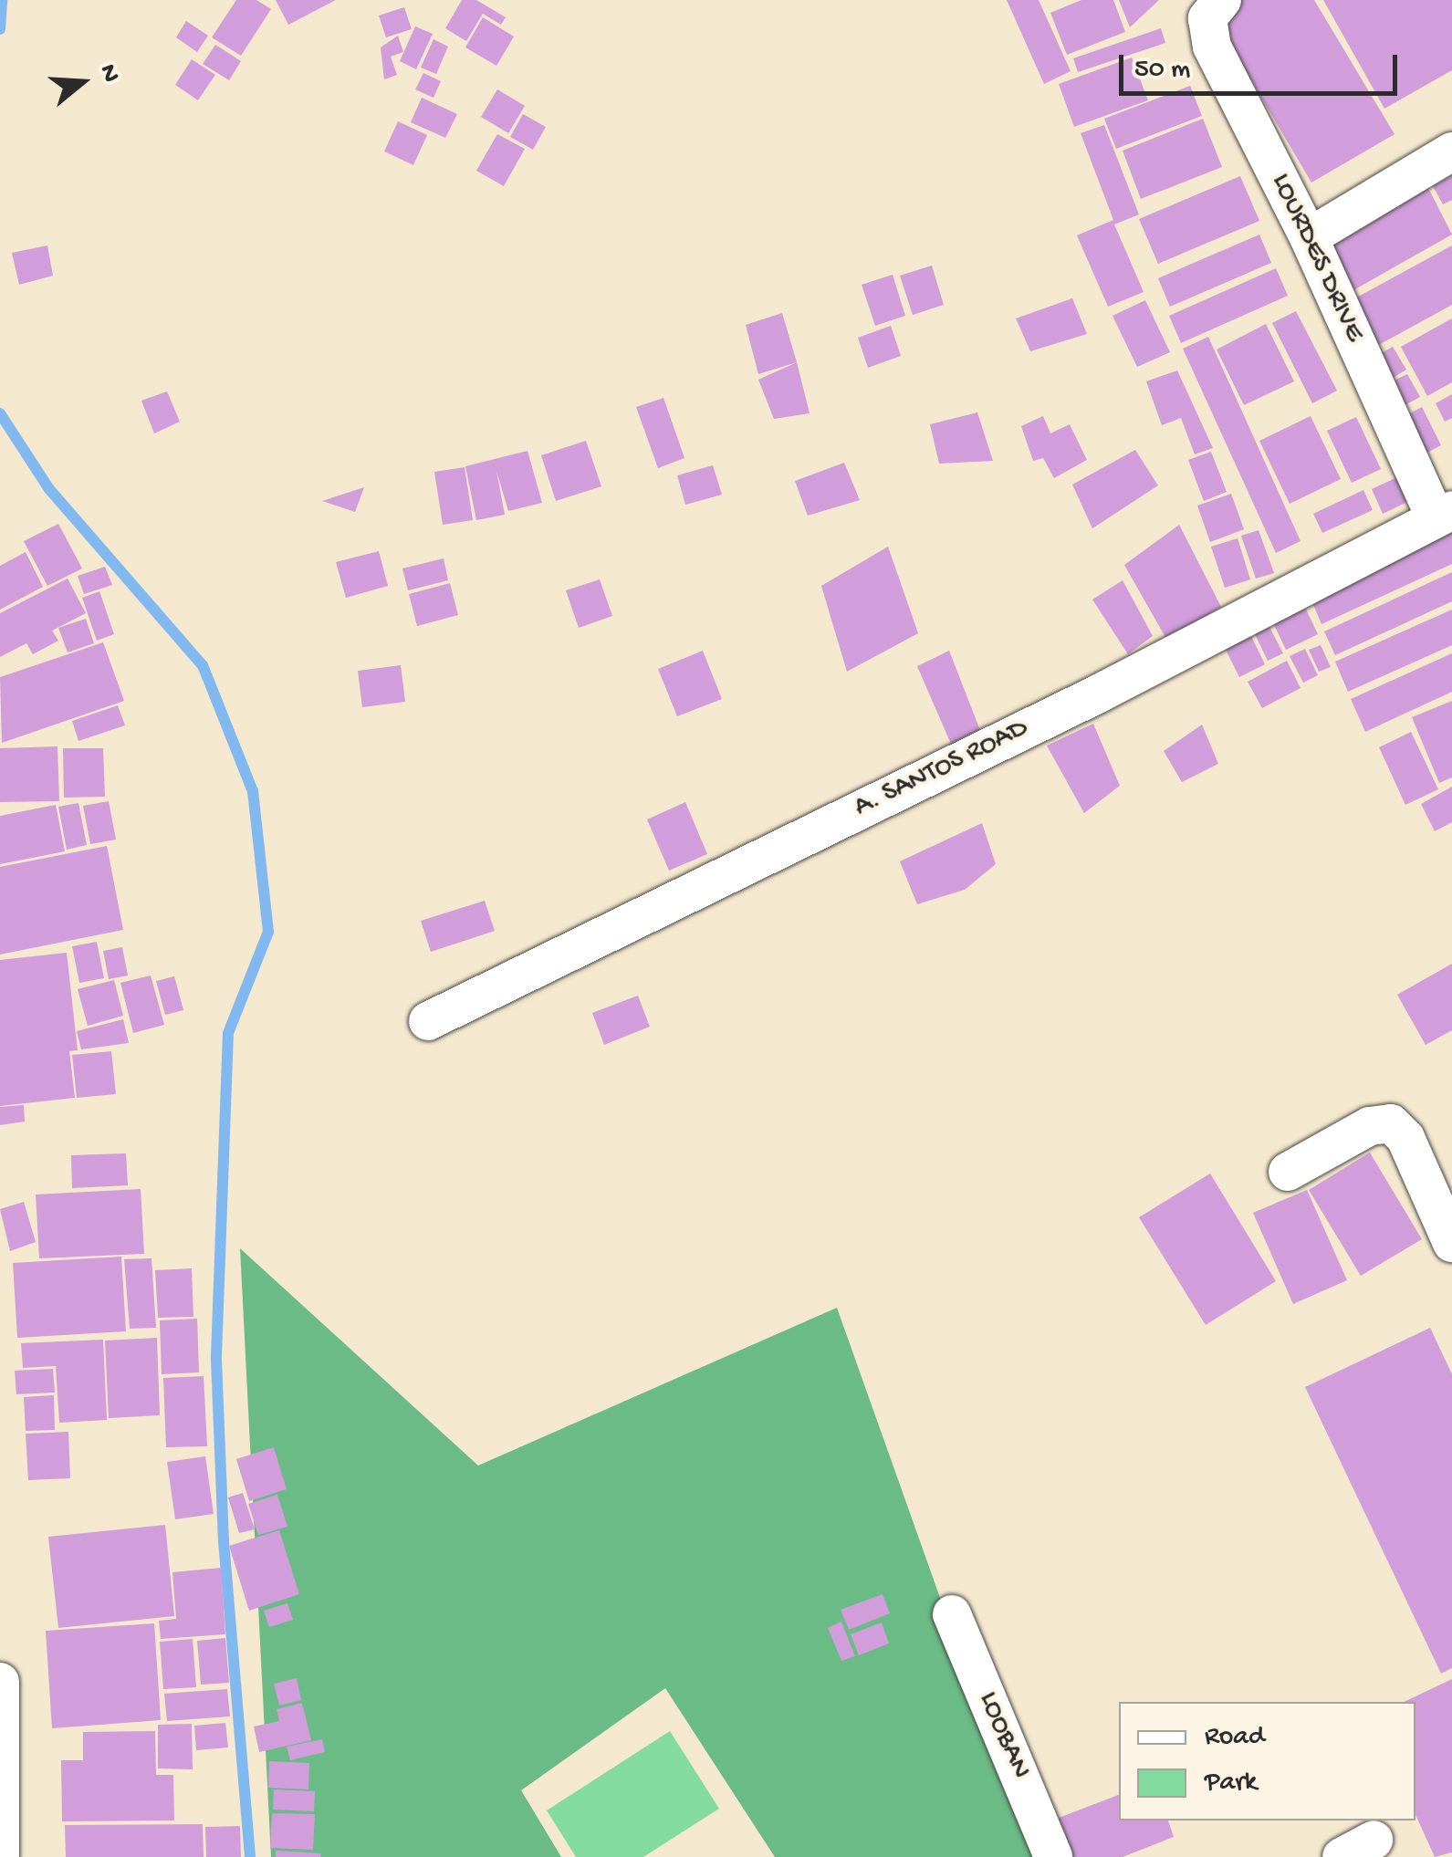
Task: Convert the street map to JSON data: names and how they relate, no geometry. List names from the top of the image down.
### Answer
{
  "streets": {
    "street": ["LOURDES DRIVE", "A. SANTOS ROAD", "LOOBAN"]
  },
  "crossings": [
    ["LOURDES DRIVE", "A. SANTOS ROAD"]
  ],
  "legend": ["Road", "Park"],
  "scale_bar": "50 m",
  "north": "right"
}
